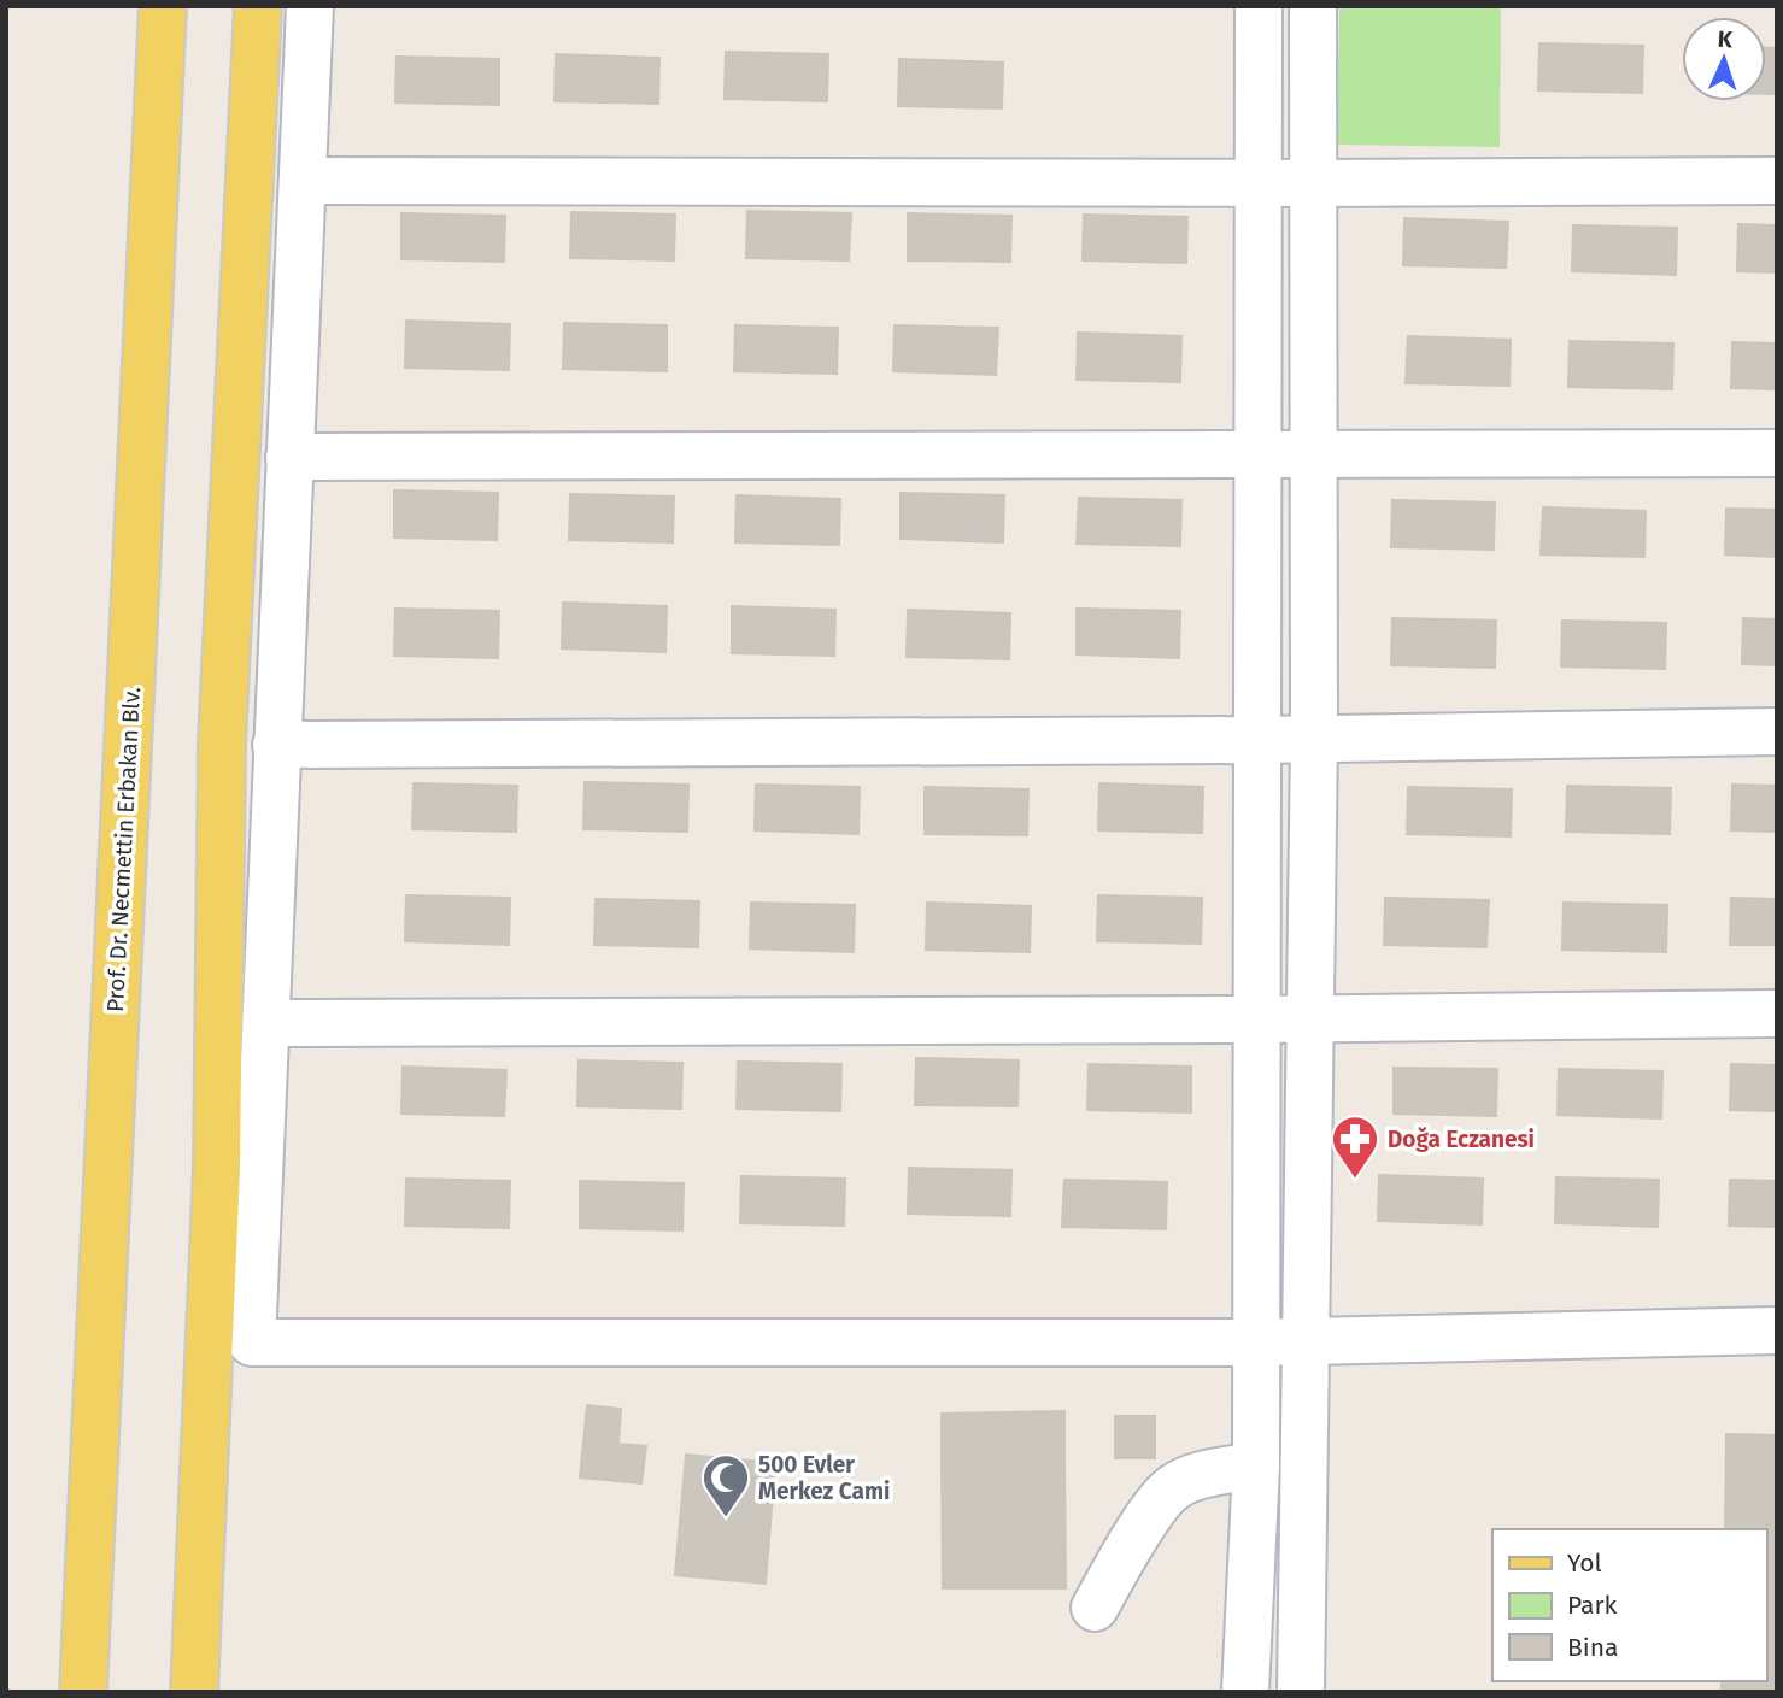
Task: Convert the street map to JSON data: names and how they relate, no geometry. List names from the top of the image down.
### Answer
{
  "streets": {
    "main road": ["Prof. Dr. Necmettin Erbakan Blv."]
  },
  "places": {
    "pharmacy": ["Doğa Eczanesi"],
    "mosque": ["500 Evler Merkez Cami"]
  },
  "legend": ["Yol", "Park", "Bina"],
  "north": "top"
}
